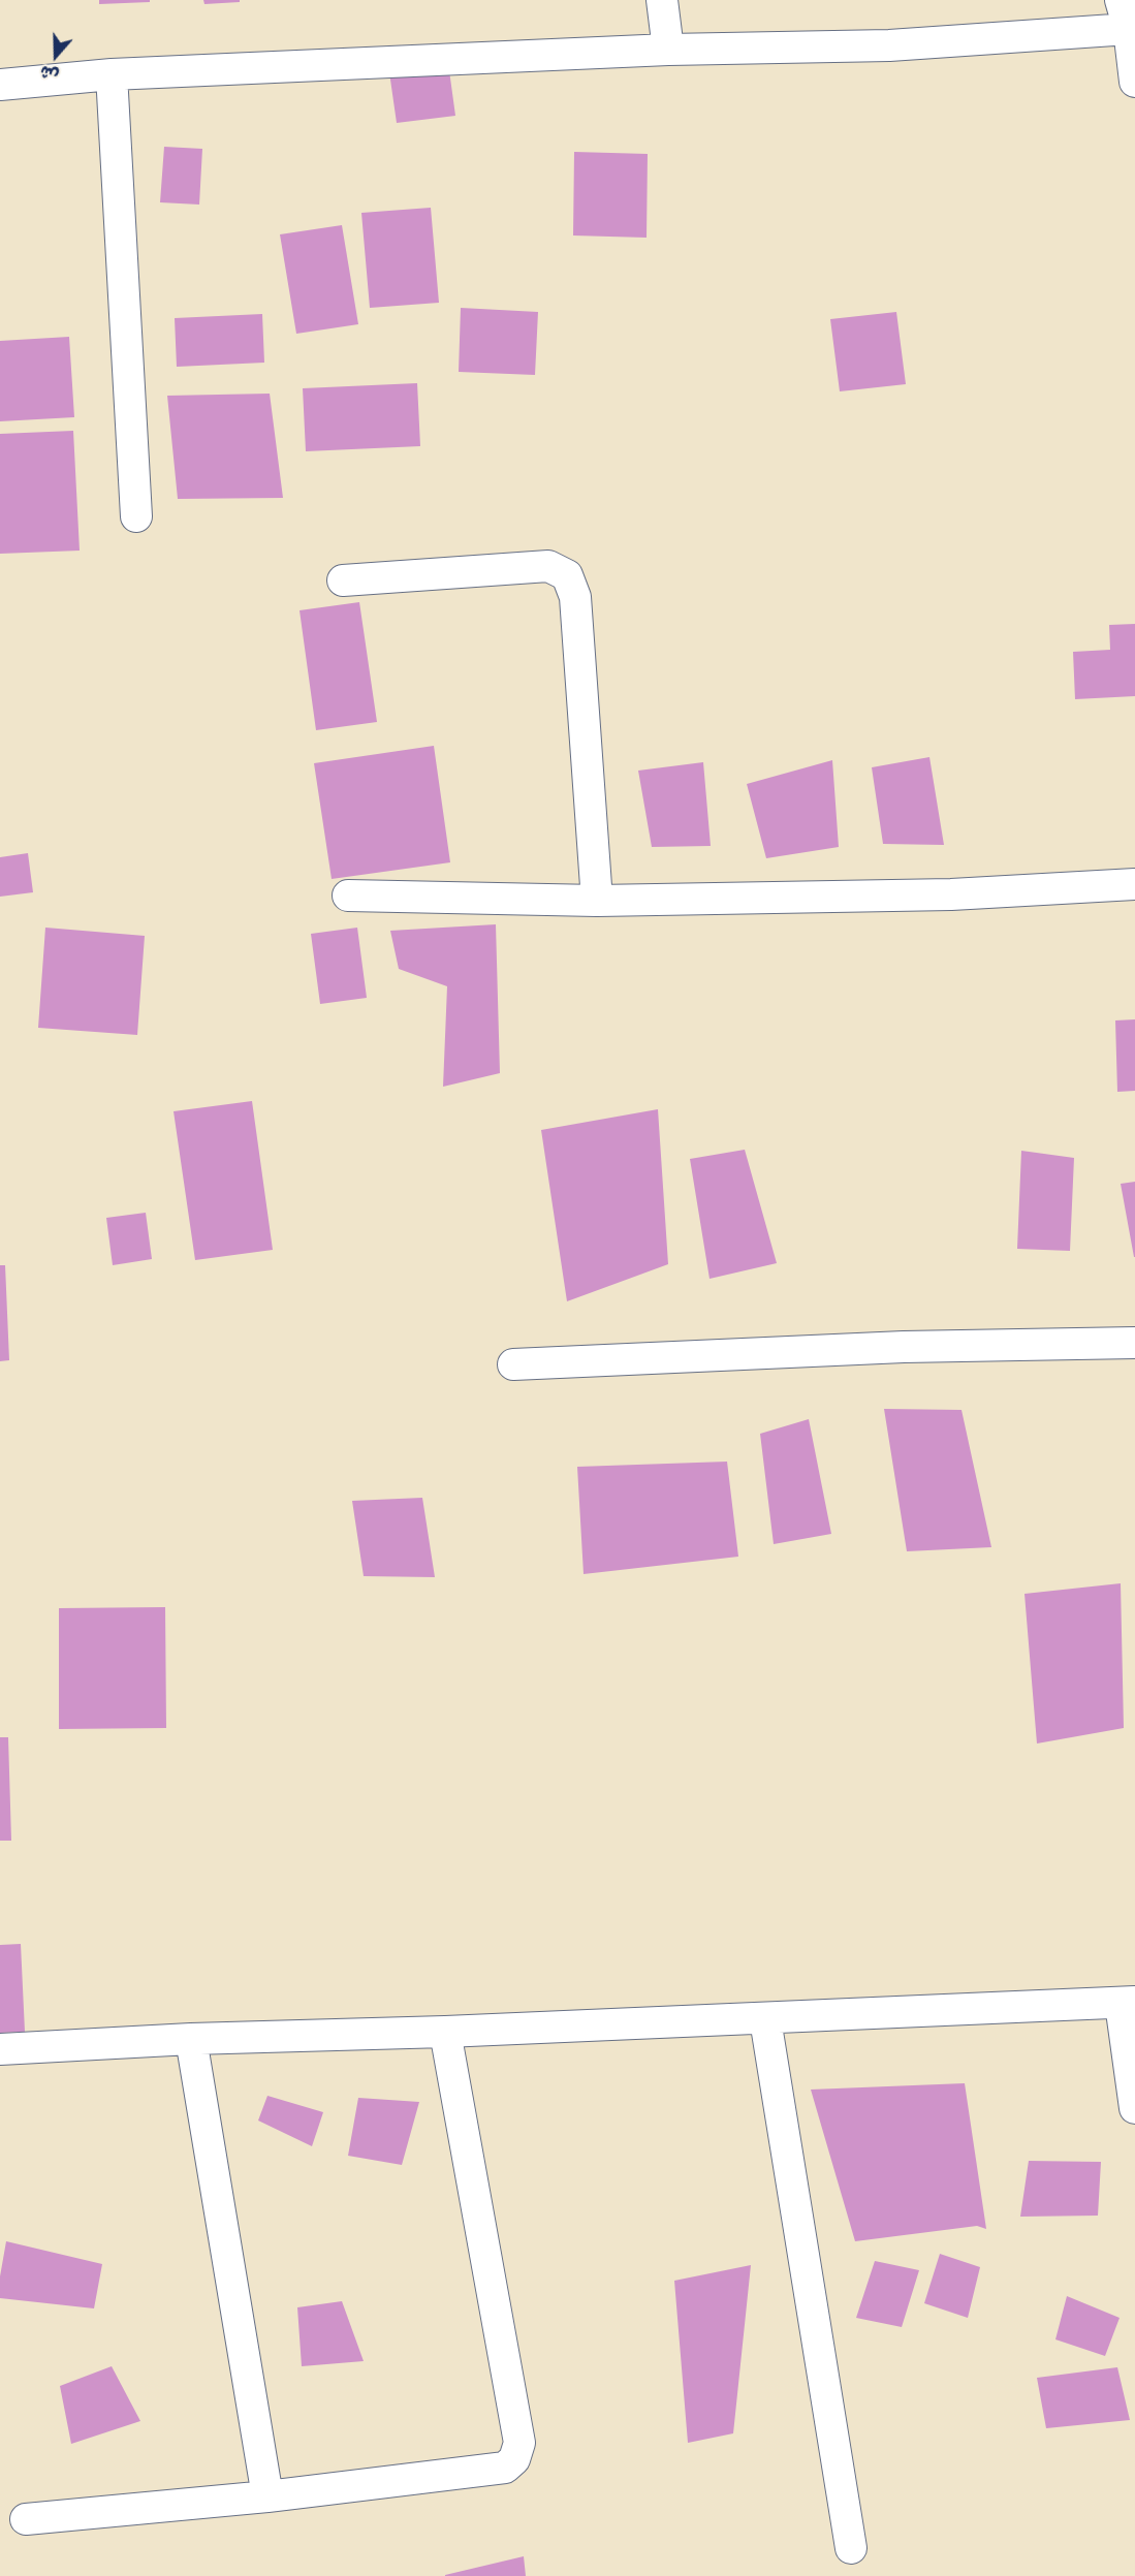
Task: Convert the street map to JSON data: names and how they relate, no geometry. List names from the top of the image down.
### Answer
{
  "north": "bottom"
}
